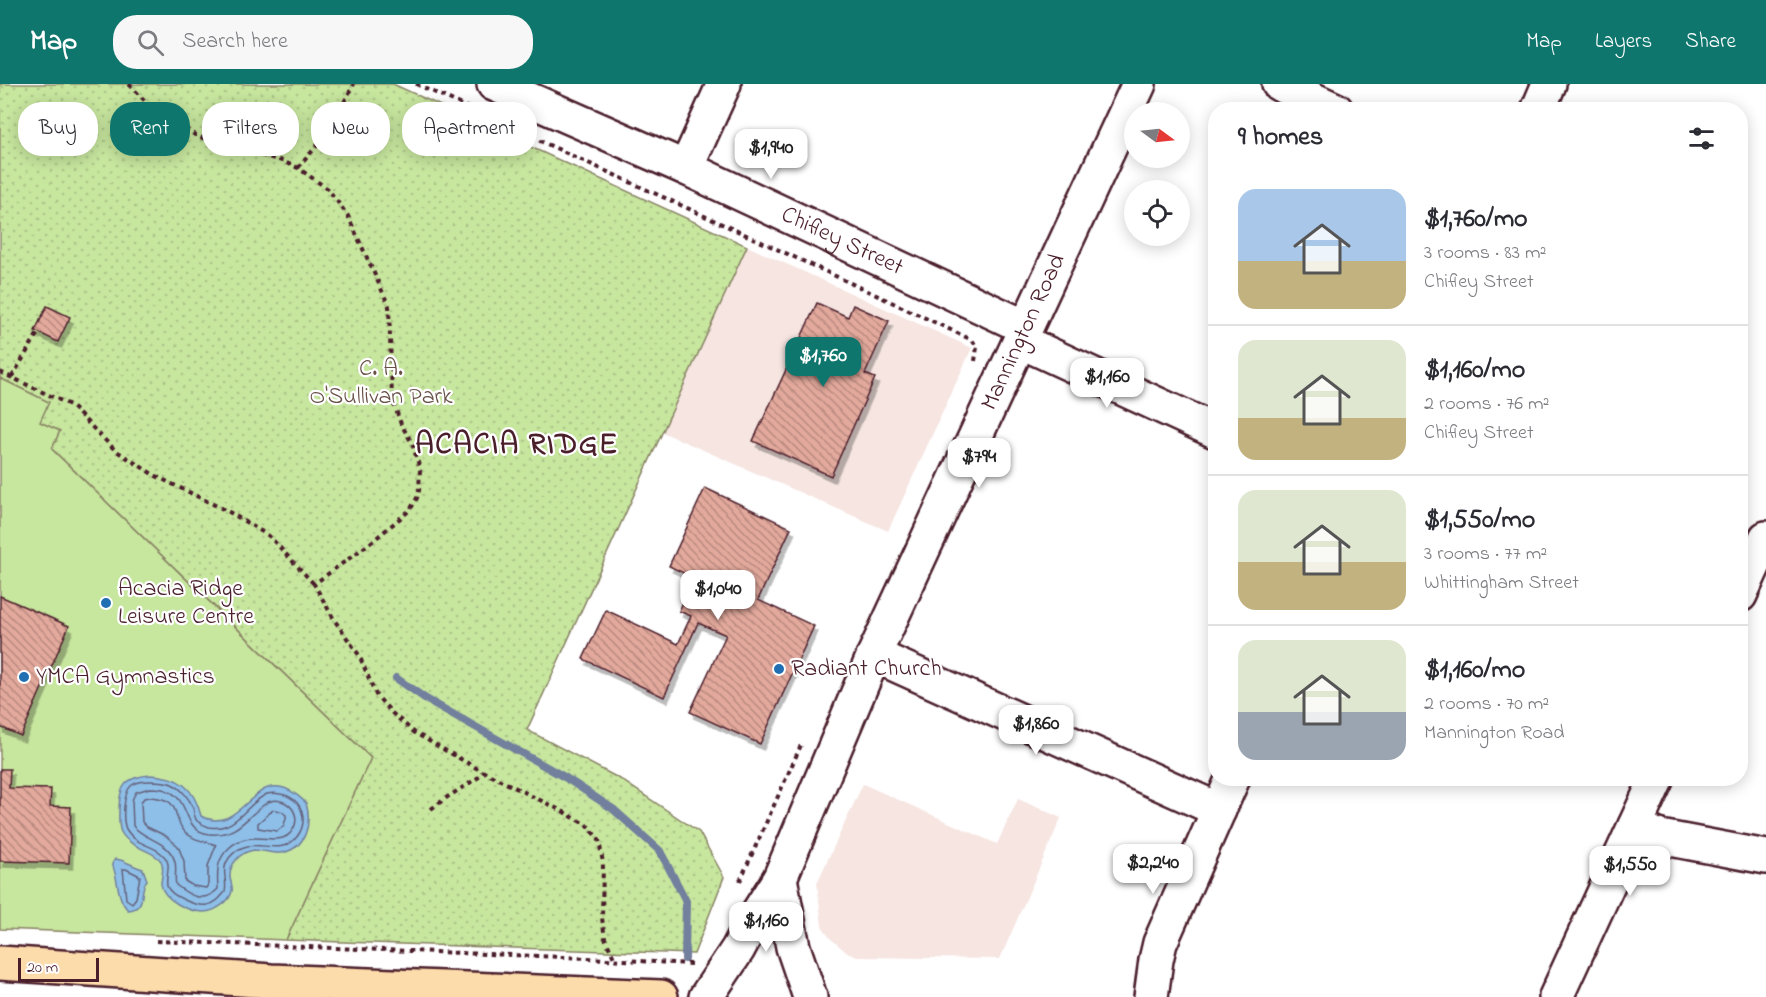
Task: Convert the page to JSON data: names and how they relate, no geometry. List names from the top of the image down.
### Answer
{
  "streets": {
    "street": ["Chifley Street", "Mannington Road"]
  },
  "crossings": [
    ["Chifley Street", "Mannington Road"]
  ],
  "districts": ["ACACIA RIDGE"],
  "parks": ["C. A. O'Sullivan Park"],
  "places": ["Acacia Ridge Leisure Centre", "Radiant Church", "YMCA Gymnastics"],
  "scale_bar": "20 m",
  "north": "right",
  "page": {
    "header": "Map",
    "search": "Search here",
    "nav": ["Map", "Layers", "Share"],
    "chip": [
      "Buy",
      "Rent",
      "Filters",
      "New",
      "Apartment"
    ],
    "heading": "9 homes",
    "price": [
      "$1,940",
      "$1,760",
      "$1,160",
      "$794",
      "$1,040",
      "$1,860",
      "$2,240",
      "$1,550",
      "$1,160"
    ],
    "list": [
      {
        "name": "$1,760/mo",
        "note": "3 rooms · 83 m² · Chifley Street"
      },
      {
        "name": "$1,160/mo",
        "note": "2 rooms · 76 m² · Chifley Street"
      },
      {
        "name": "$1,550/mo",
        "note": "3 rooms · 77 m² · Whittingham Street"
      },
      {
        "name": "$1,160/mo",
        "note": "2 rooms · 70 m² · Mannington Road"
      }
    ],
    "scale": "20 m"
  }
}
